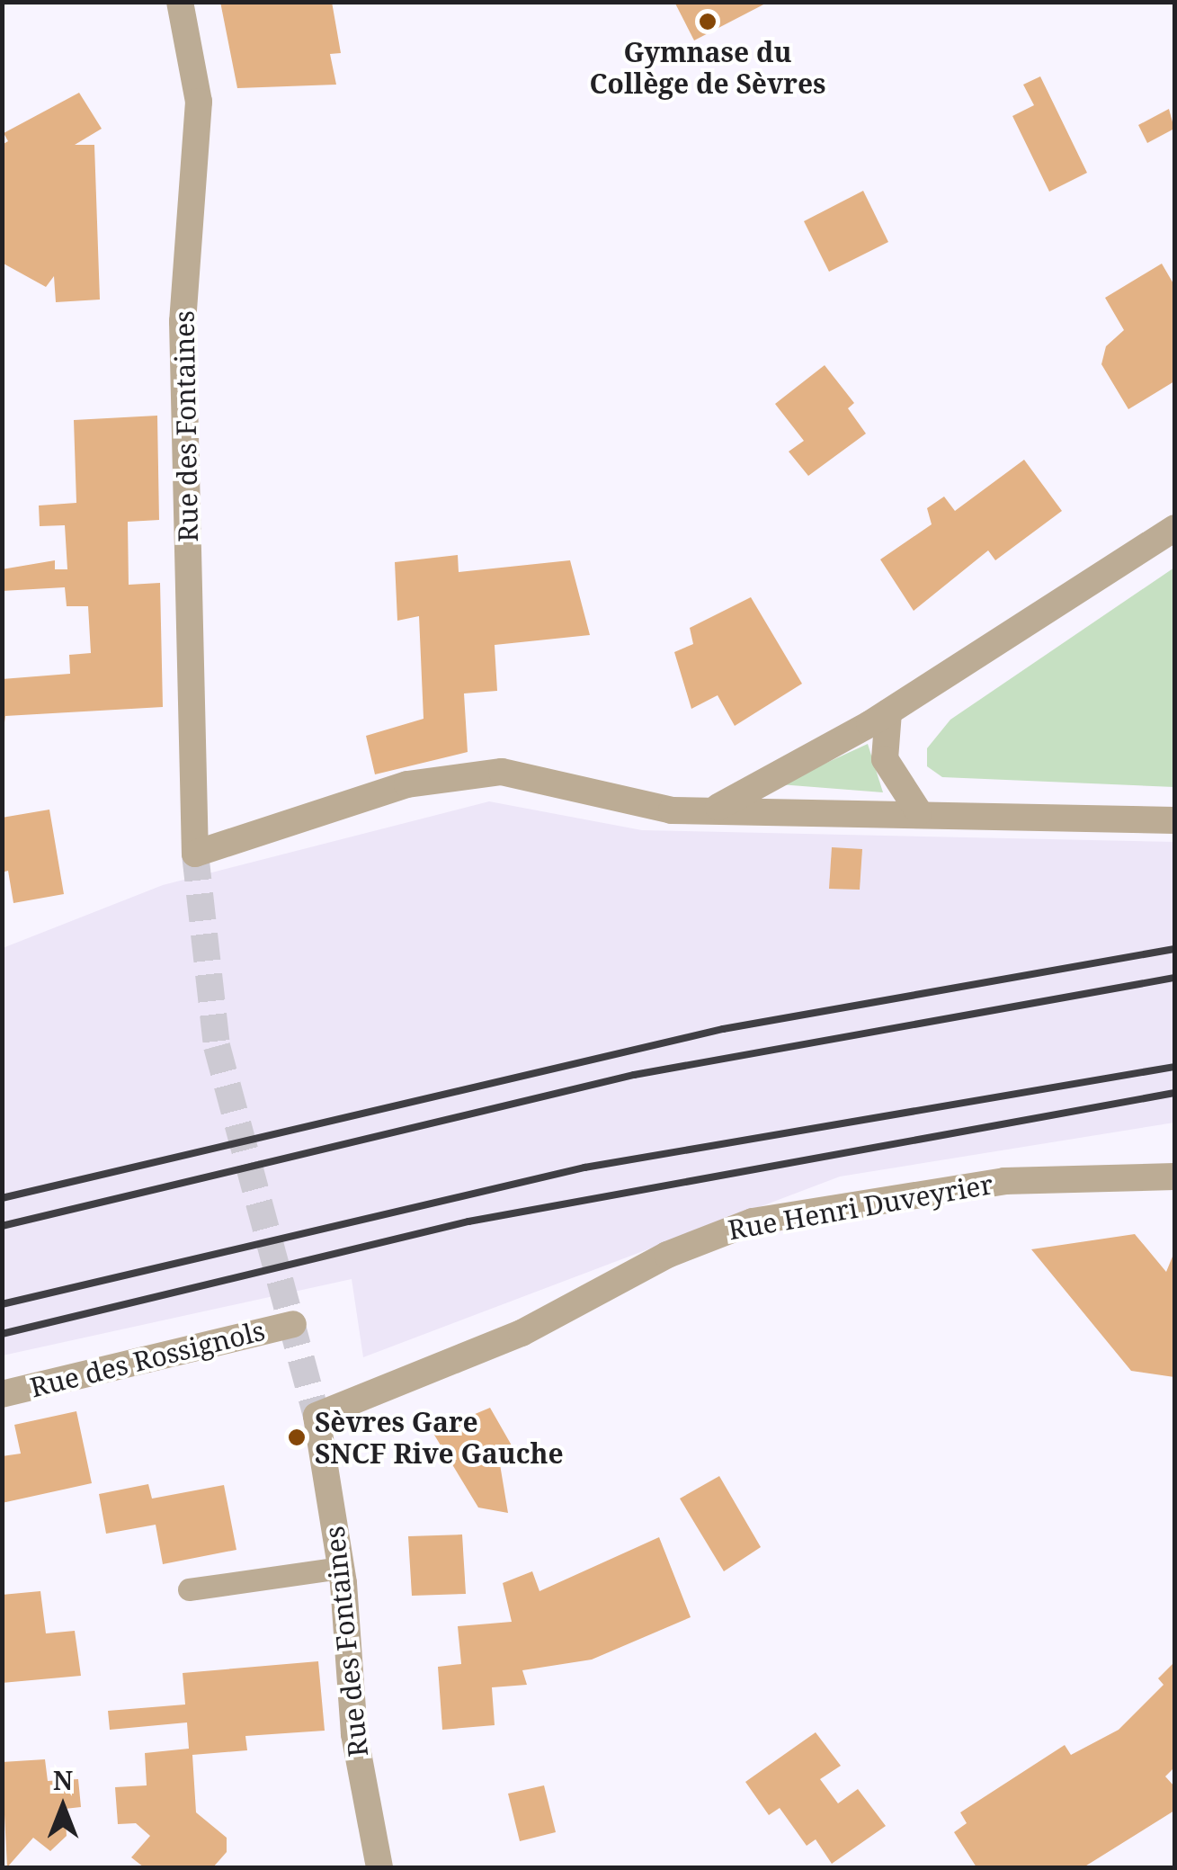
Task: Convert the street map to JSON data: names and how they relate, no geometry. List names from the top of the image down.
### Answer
{
  "streets": {
    "street": ["Rue des Fontaines", "Rue Henri Duveyrier", "Rue des Rossignols"]
  },
  "crossings": [
    ["Rue des Fontaines", "Rue Henri Duveyrier"]
  ],
  "places": ["Gymnase du Collège de Sèvres", "Sèvres Gare SNCF Rive Gauche"],
  "north": "top"
}
